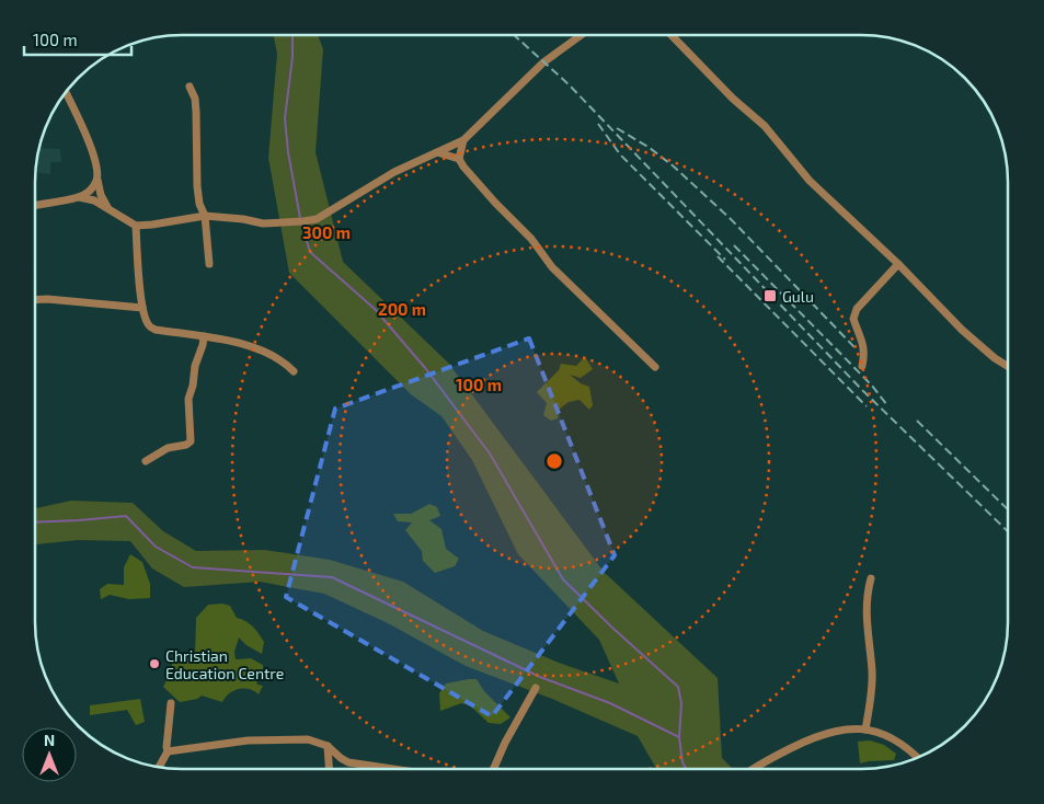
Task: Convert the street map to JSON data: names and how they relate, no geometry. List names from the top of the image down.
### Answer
{
  "places": {
    "transit": ["Gulu"],
    "other": ["Christian Education Centre"]
  },
  "scale_bar": "100 m",
  "north": "top",
  "rings": ["300 m", "200 m", "100 m"]
}
